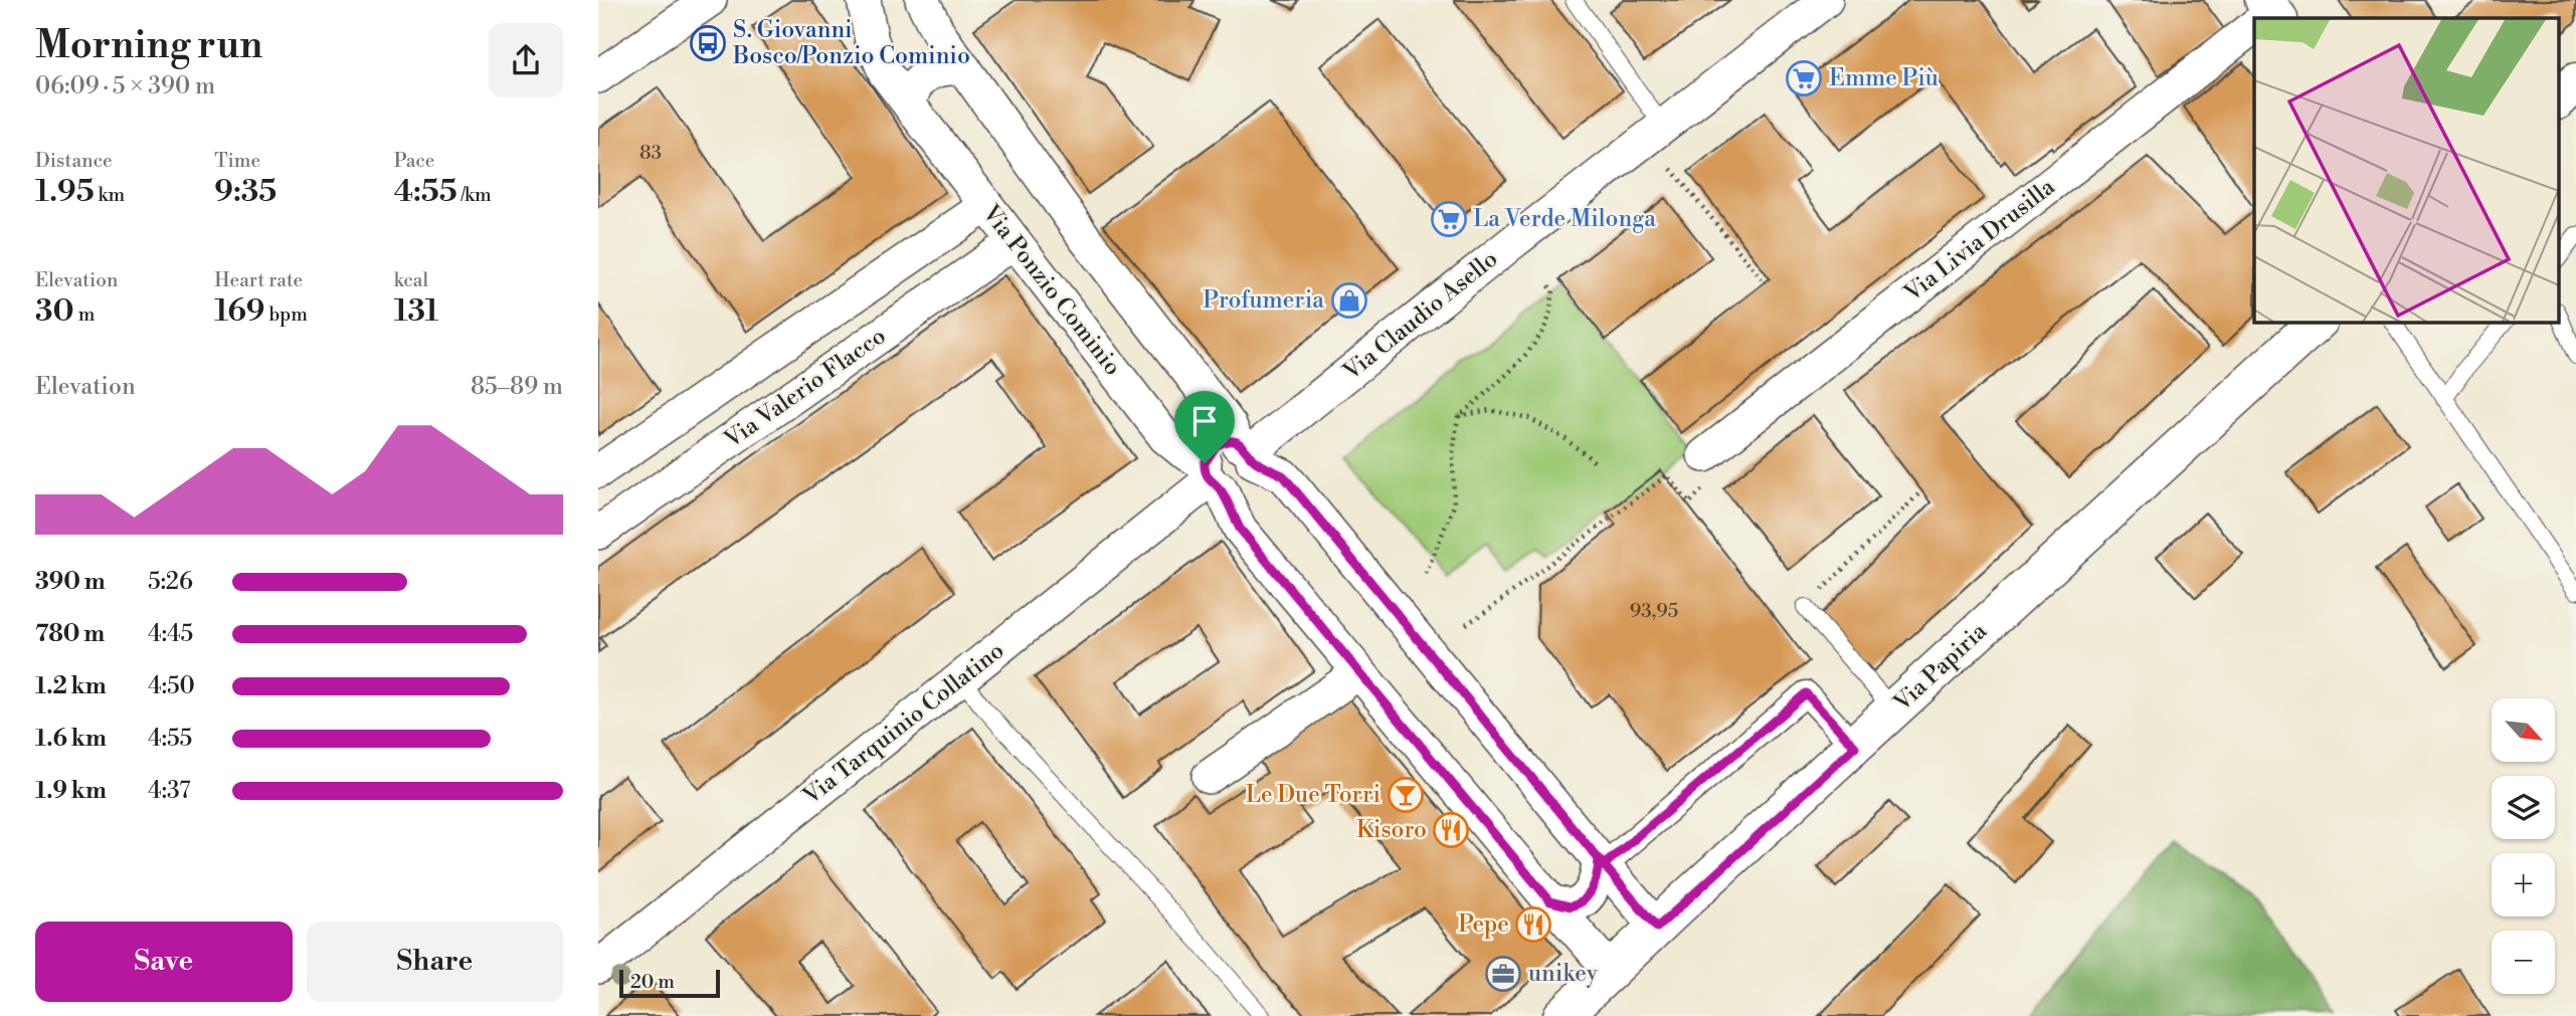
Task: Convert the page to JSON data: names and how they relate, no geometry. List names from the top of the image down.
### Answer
{
  "streets": {
    "street": [
      "Via Livia Drusilla",
      "Via Ponzio Cominio",
      "Via Claudio Asello",
      "Via Valerio Flacco",
      "Via Papiria",
      "Via Tarquinio Collatino"
    ]
  },
  "crossings": [
    ["Via Ponzio Cominio", "Via Valerio Flacco"],
    ["Via Ponzio Cominio", "Via Tarquinio Collatino"],
    ["Via Claudio Asello", "Via Tarquinio Collatino"]
  ],
  "places": {
    "bus stop": ["S. Giovanni Bosco/Ponzio Cominio"],
    "supermarket": ["Emme Più", "La Verde Milonga"],
    "shop": ["Profumeria"],
    "bar": ["Le Due Torri"],
    "restaurant": ["Kisoro", "Pepe"],
    "office": ["unikey"]
  },
  "house_numbers": ["83", "93,95"],
  "scale_bar": "20 m",
  "north": "bottom right",
  "page": {
    "heading": ["Morning run", "06:09 · 5 × 390 m"],
    "stats": [
      ["Distance", "1.95 km"],
      ["Time", "9:35"],
      ["Pace", "4:55 /km"],
      ["Elevation", "30 m"],
      ["Heart rate", "169 bpm"],
      ["kcal", "131"]
    ],
    "chart": ["Elevation", "85–89 m"],
    "list": [
      {
        "name": "390 m",
        "note": "5:26"
      },
      {
        "name": "780 m",
        "note": "4:45"
      },
      {
        "name": "1.2 km",
        "note": "4:50"
      },
      {
        "name": "1.6 km",
        "note": "4:55"
      },
      {
        "name": "1.9 km",
        "note": "4:37"
      }
    ],
    "map_buttons": ["+", "−"],
    "buttons": ["Save", "Share"],
    "scale": "20 m"
  }
}
